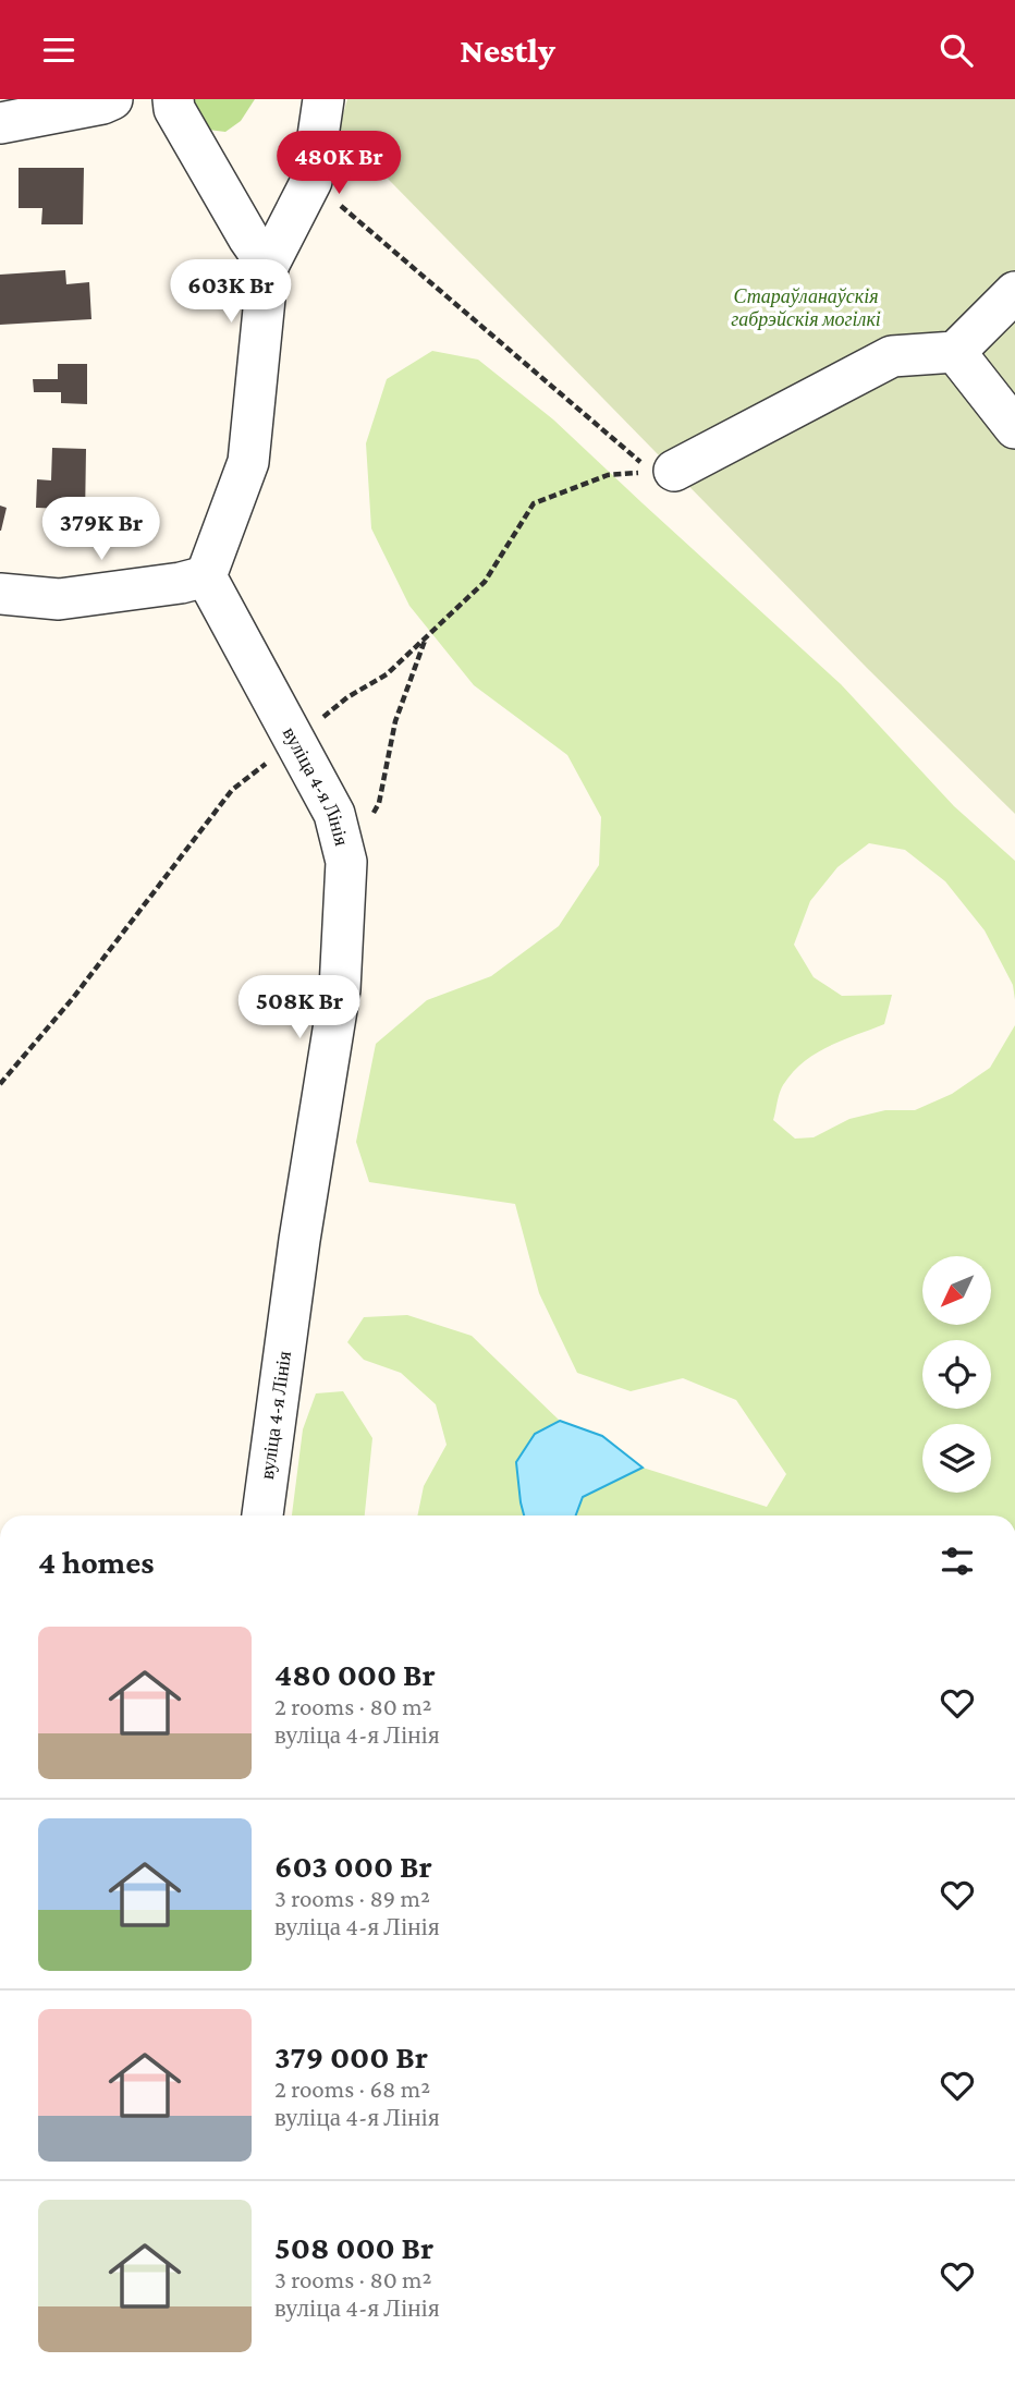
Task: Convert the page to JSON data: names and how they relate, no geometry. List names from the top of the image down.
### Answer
{
  "streets": {
    "street": ["вуліца 4-я Лінія"]
  },
  "parks": ["Стараўланаўскія габрэйскія могілкі"],
  "north": "bottom left",
  "page": {
    "header": "Nestly",
    "price": [
      "480K Br",
      "603K Br",
      "379K Br",
      "508K Br"
    ],
    "heading": "4 homes",
    "list": [
      {
        "name": "480 000 Br",
        "note": "2 rooms · 80 m² · вуліца 4-я Лінія"
      },
      {
        "name": "603 000 Br",
        "note": "3 rooms · 89 m² · вуліца 4-я Лінія"
      },
      {
        "name": "379 000 Br",
        "note": "2 rooms · 68 m² · вуліца 4-я Лінія"
      },
      {
        "name": "508 000 Br",
        "note": "3 rooms · 80 m² · вуліца 4-я Лінія"
      }
    ]
  }
}
